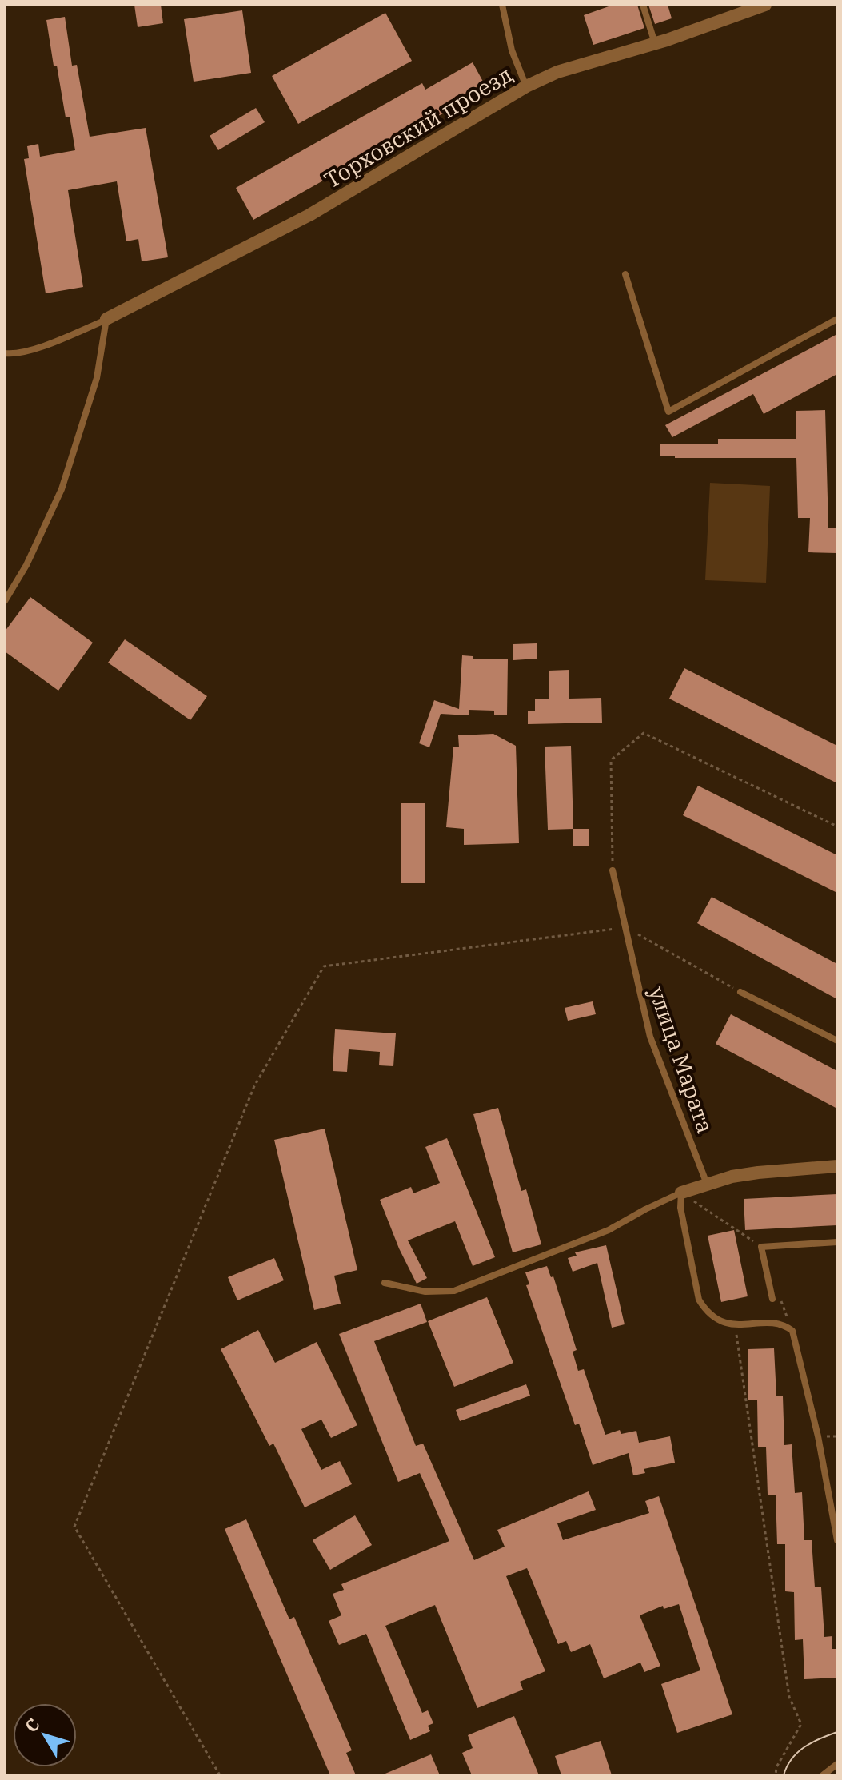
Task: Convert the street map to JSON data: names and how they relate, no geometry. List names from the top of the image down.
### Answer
{
  "streets": {
    "street": ["Торховский проезд"],
    "lane": ["улица Марата"]
  },
  "north": "top left"
}
